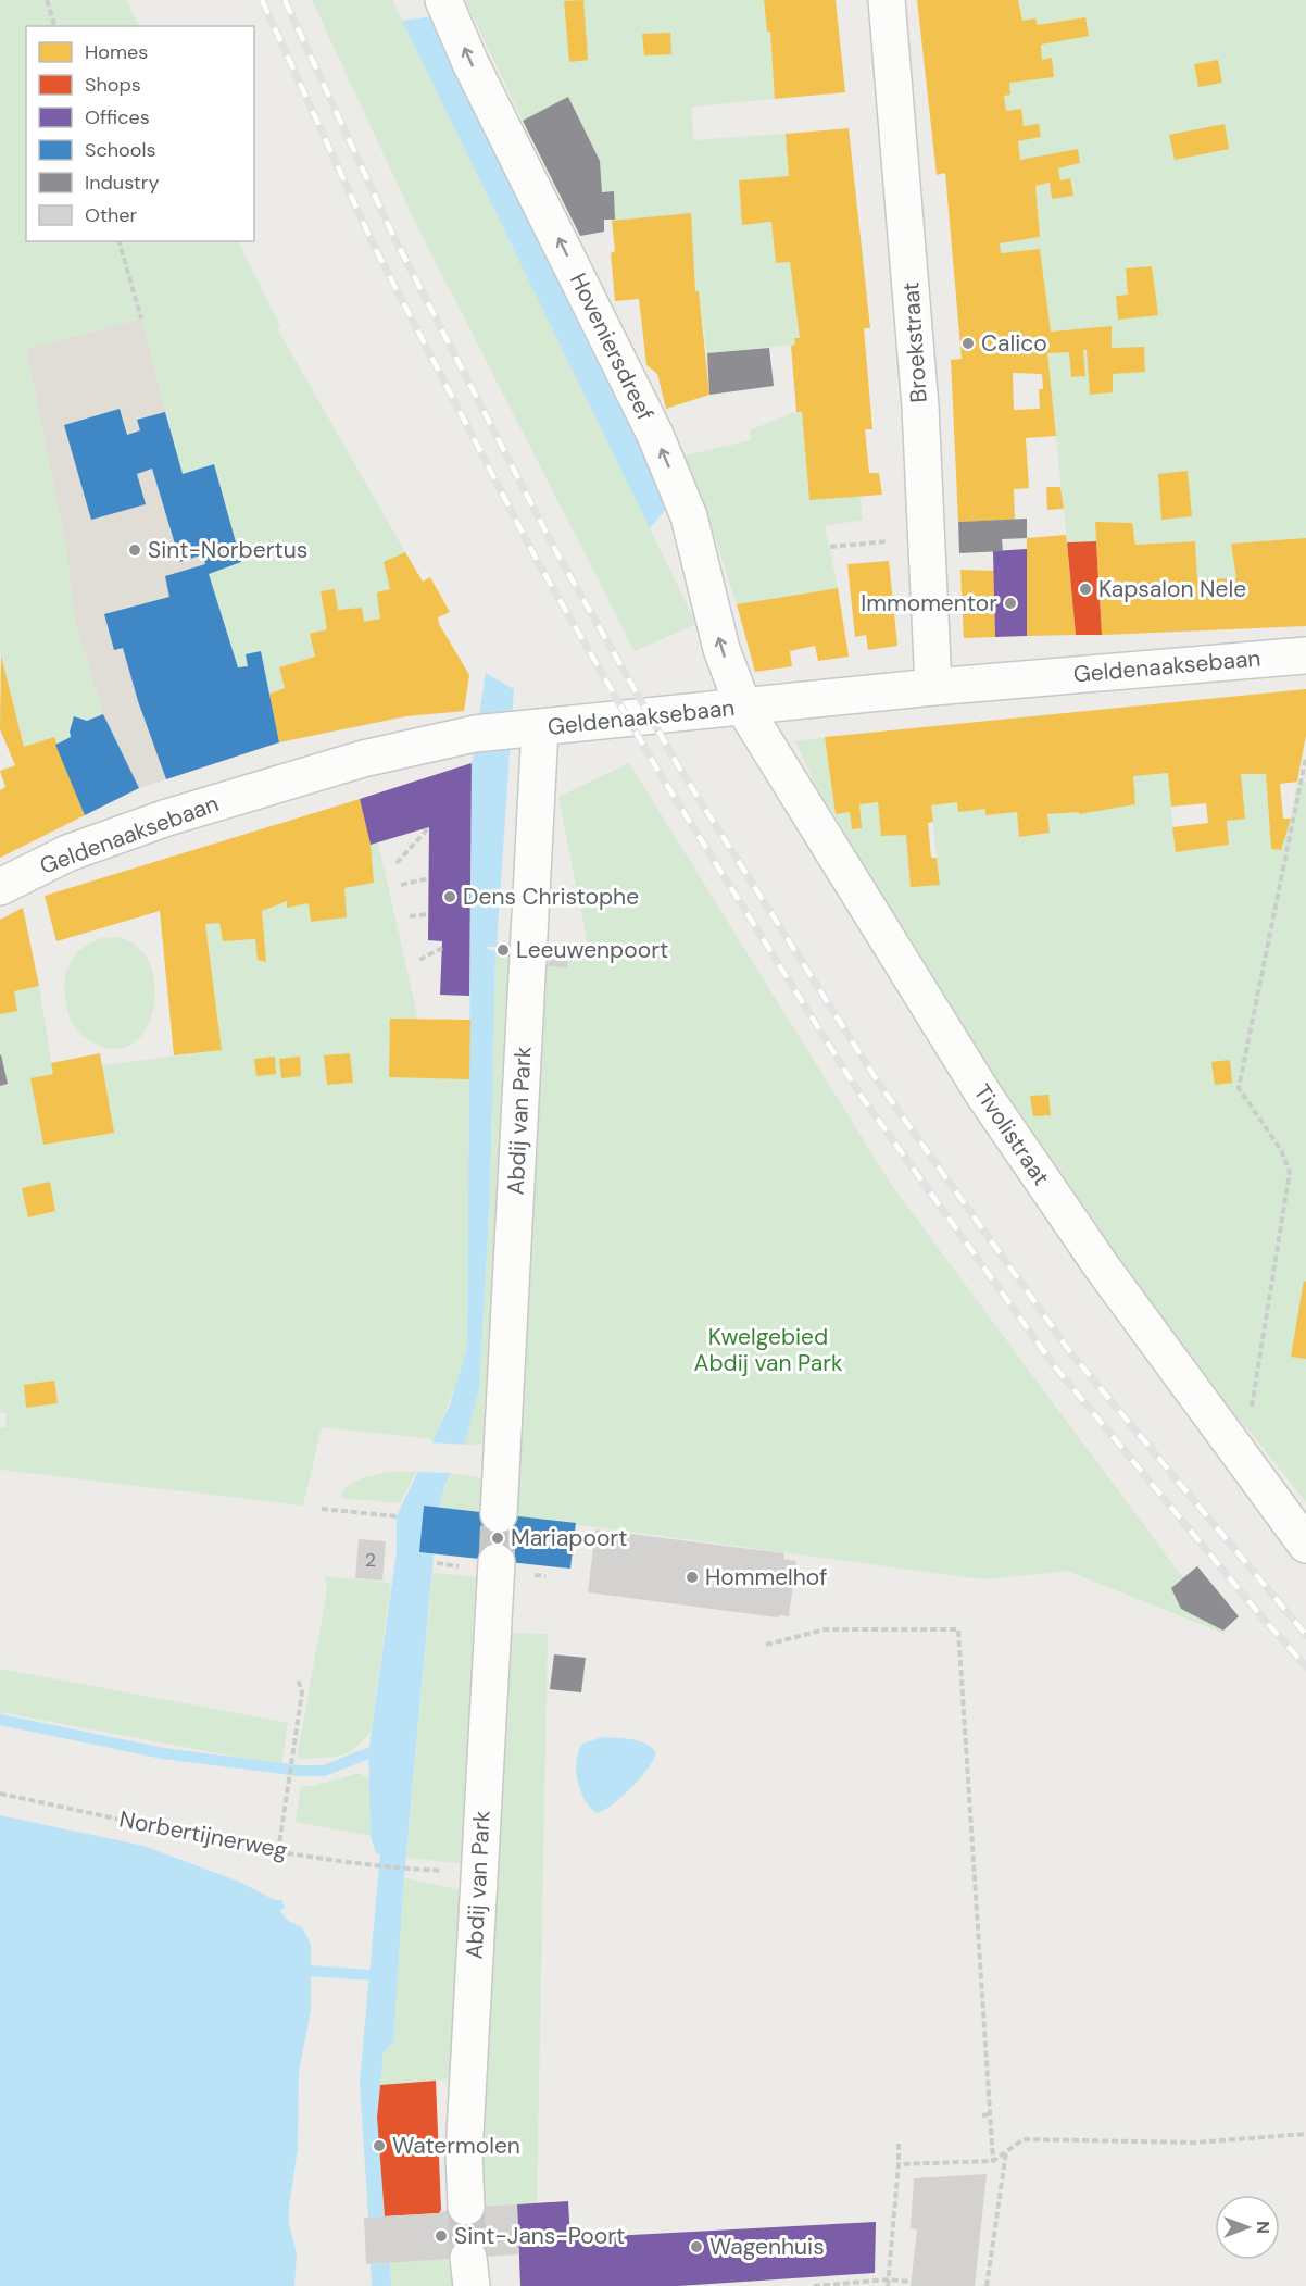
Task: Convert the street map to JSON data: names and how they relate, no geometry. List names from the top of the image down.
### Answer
{
  "streets": {
    "street": [
      "Broekstraat",
      "Hoveniersdreef",
      "Geldenaaksebaan",
      "Abdij van Park",
      "Tivolistraat"
    ],
    "path": ["Norbertijnerweg"]
  },
  "crossings": [
    ["Broekstraat", "Geldenaaksebaan"],
    ["Hoveniersdreef", "Geldenaaksebaan"],
    ["Hoveniersdreef", "Tivolistraat"],
    ["Geldenaaksebaan", "Abdij van Park"],
    ["Geldenaaksebaan", "Tivolistraat"]
  ],
  "one_way": ["Hoveniersdreef"],
  "parks": ["Kwelgebied Abdij van Park"],
  "places": [
    "Calico",
    "Sint-Norbertus",
    "Kapsalon Nele",
    "Immomentor",
    "Dens Christophe",
    "Leeuwenpoort",
    "Mariapoort",
    "Hommelhof",
    "Watermolen",
    "Sint-Jans-Poort",
    "Wagenhuis"
  ],
  "house_numbers": ["2"],
  "legend": [
    "Homes",
    "Shops",
    "Offices",
    "Schools",
    "Industry",
    "Other"
  ],
  "north": "right"
}
